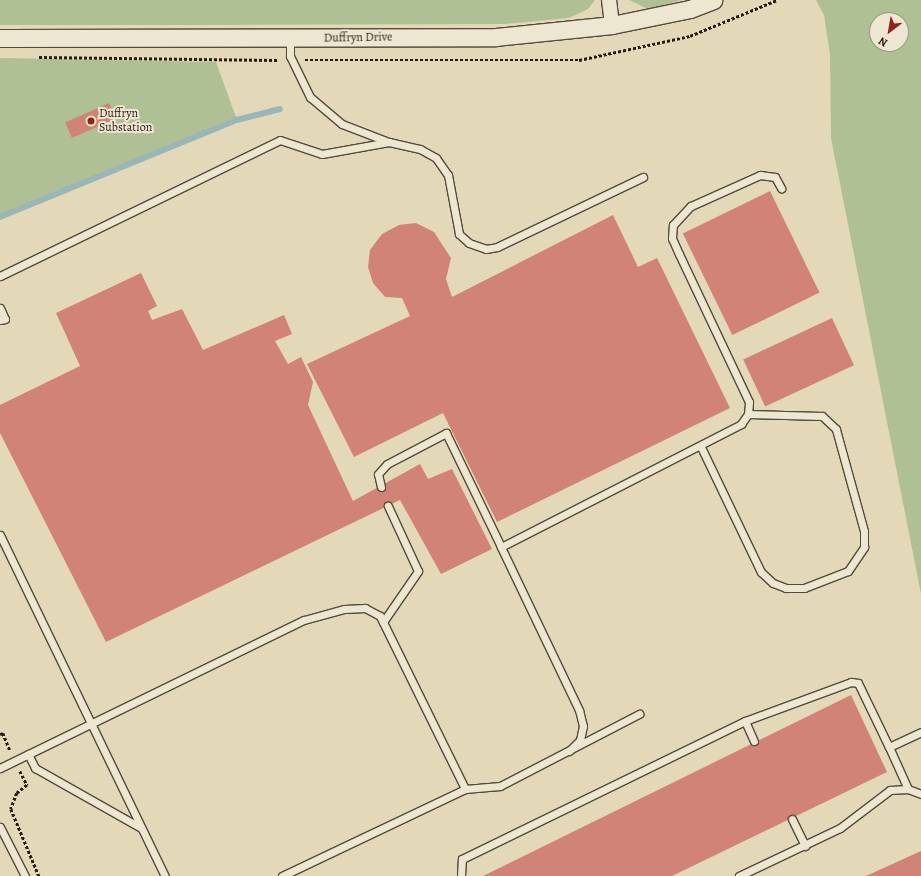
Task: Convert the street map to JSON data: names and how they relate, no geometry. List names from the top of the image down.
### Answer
{
  "streets": {
    "street": ["Duffryn Drive"]
  },
  "places": ["Duffryn Substation"],
  "north": "bottom left"
}
